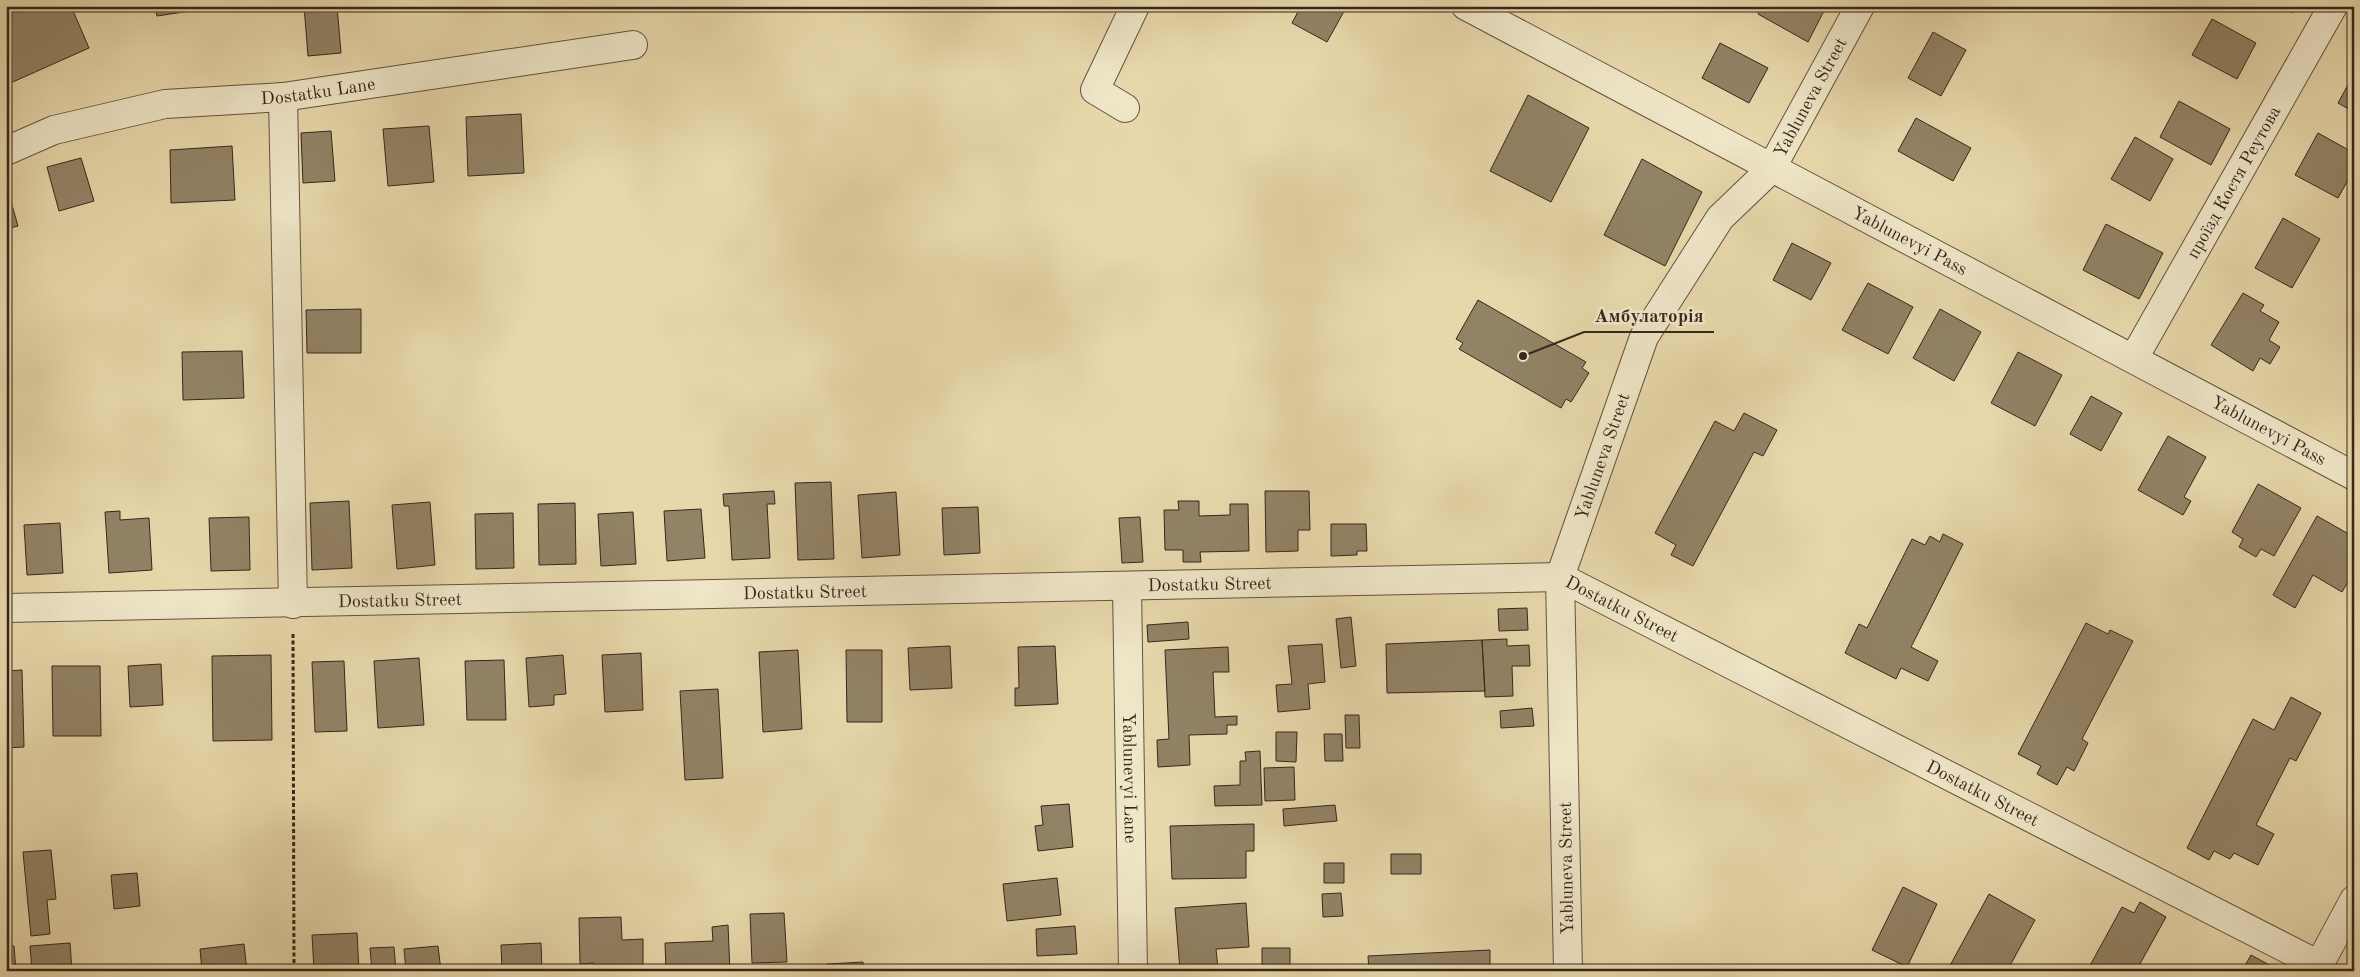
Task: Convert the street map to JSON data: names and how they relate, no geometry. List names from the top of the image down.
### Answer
{
  "streets": {
    "street": [
      "Dostatku Lane",
      "Yabluneva Street",
      "проїзд Костя Реутова",
      "Yablunevyi Pass",
      "Dostatku Street",
      "Yablunevyi Lane"
    ]
  },
  "crossings": [
    ["Yabluneva Street", "Yablunevyi Pass"],
    ["Yabluneva Street", "Dostatku Street"],
    ["проїзд Костя Реутова", "Yablunevyi Pass"],
    ["Dostatku Street", "Yablunevyi Lane"]
  ],
  "places": ["Амбулаторія"]
}
